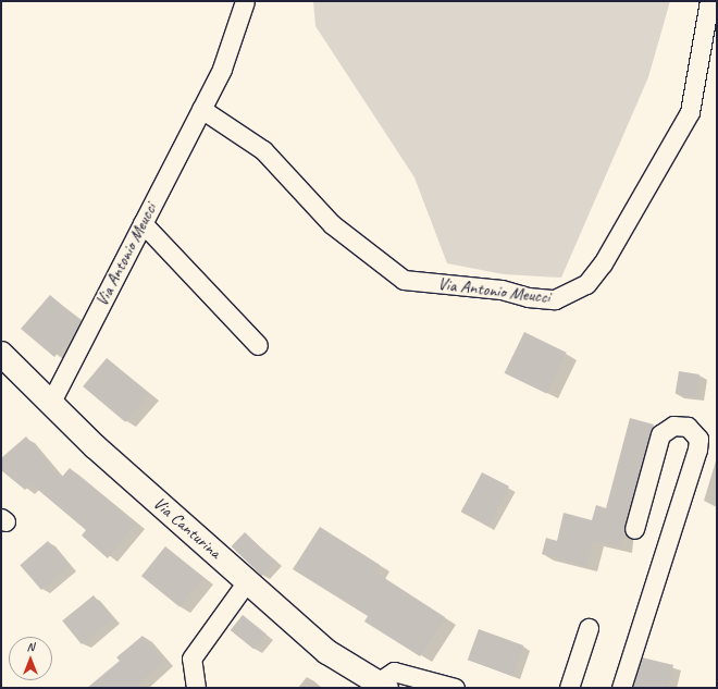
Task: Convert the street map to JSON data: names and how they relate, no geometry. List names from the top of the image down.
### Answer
{
  "streets": {
    "main road": ["Via Canturina"],
    "street": ["Via Antonio Meucci"]
  },
  "crossings": [
    ["Via Antonio Meucci", "Via Canturina"]
  ],
  "north": "top"
}
